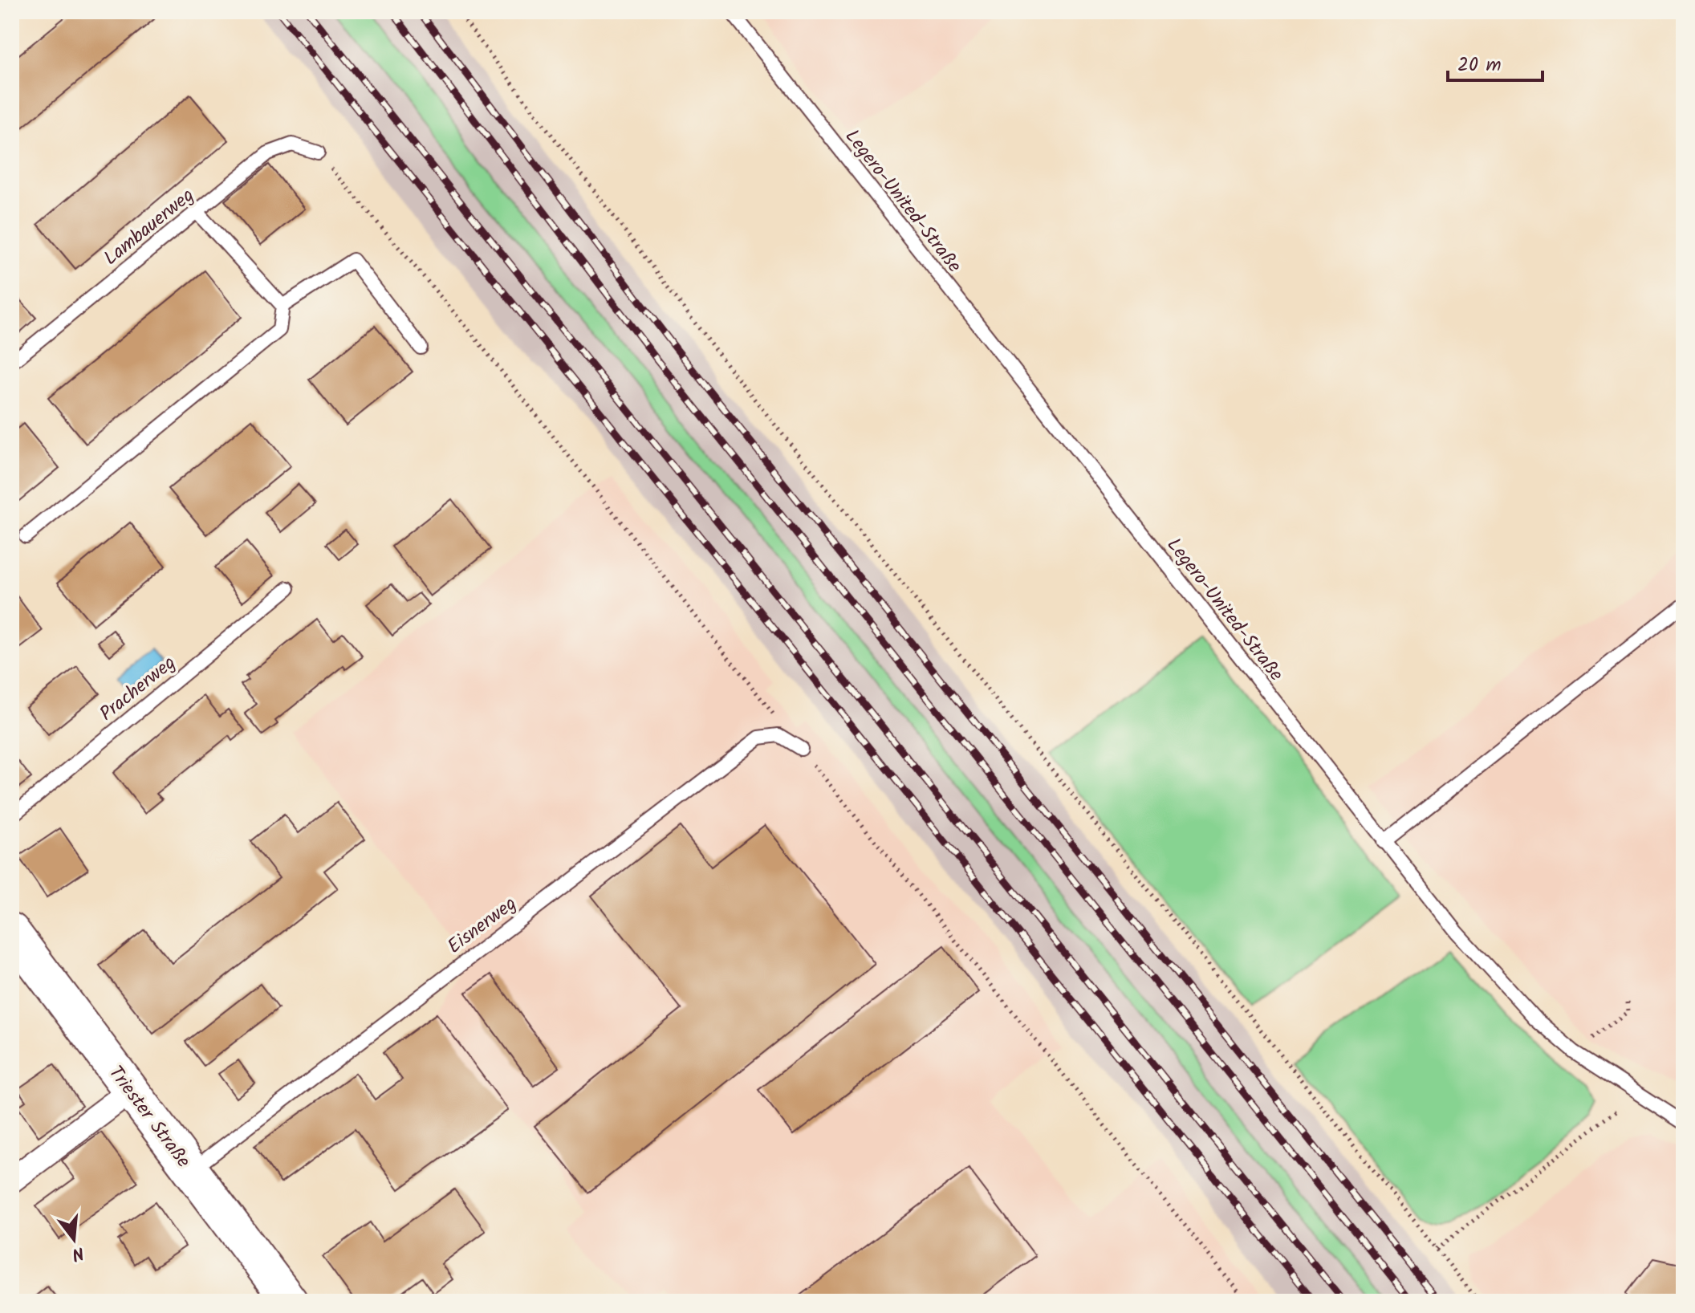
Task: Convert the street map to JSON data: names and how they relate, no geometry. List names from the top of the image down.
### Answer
{
  "streets": {
    "main road": ["Triester Straße"],
    "lane": [
      "Legero-United-Straße",
      "Lambauerweg",
      "Pracherweg",
      "Eisnerweg"
    ]
  },
  "crossings": [
    ["Eisnerweg", "Triester Straße"]
  ],
  "scale_bar": "20 m",
  "north": "bottom"
}
